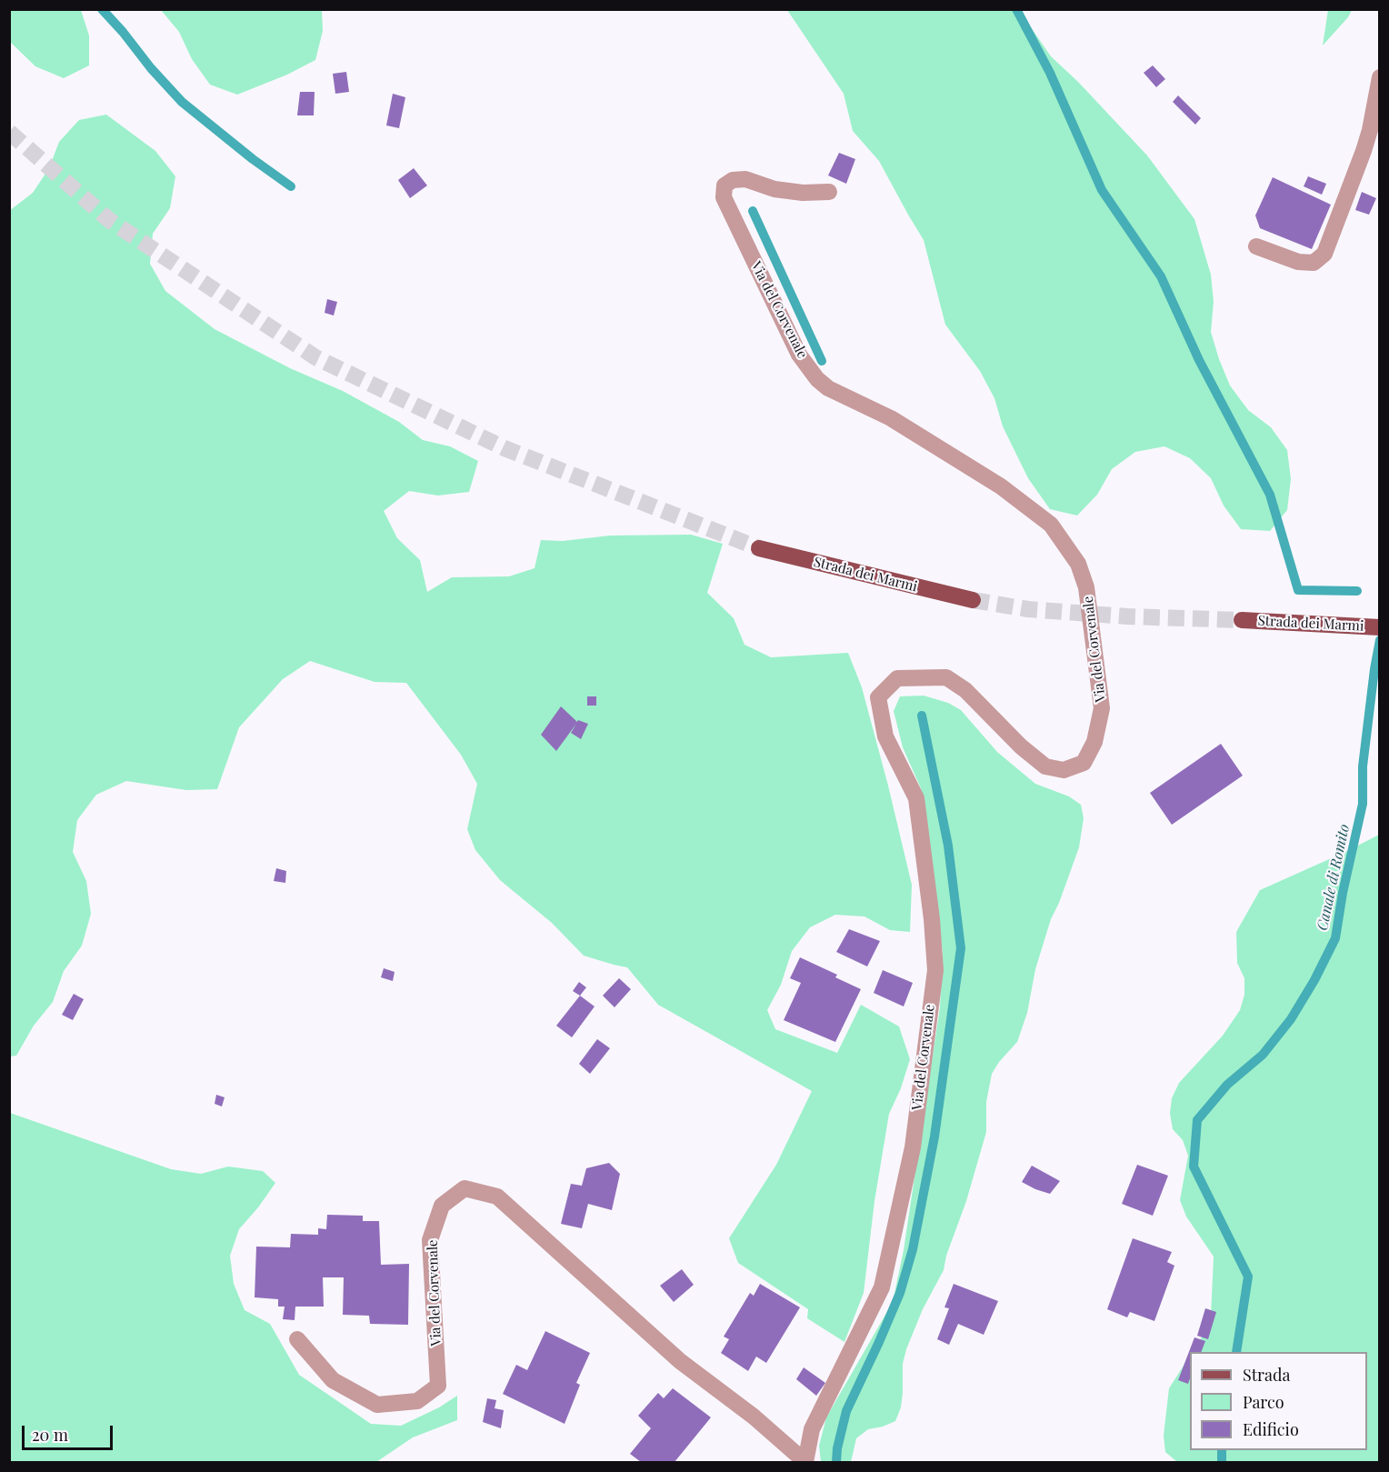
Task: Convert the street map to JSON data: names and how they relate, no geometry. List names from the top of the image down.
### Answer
{
  "streets": {
    "main road": ["Strada dei Marmi"],
    "street": ["Via del Corvenale"]
  },
  "water": ["Canale di Romito"],
  "legend": ["Strada", "Parco", "Edificio"],
  "scale_bar": "20 m"
}
